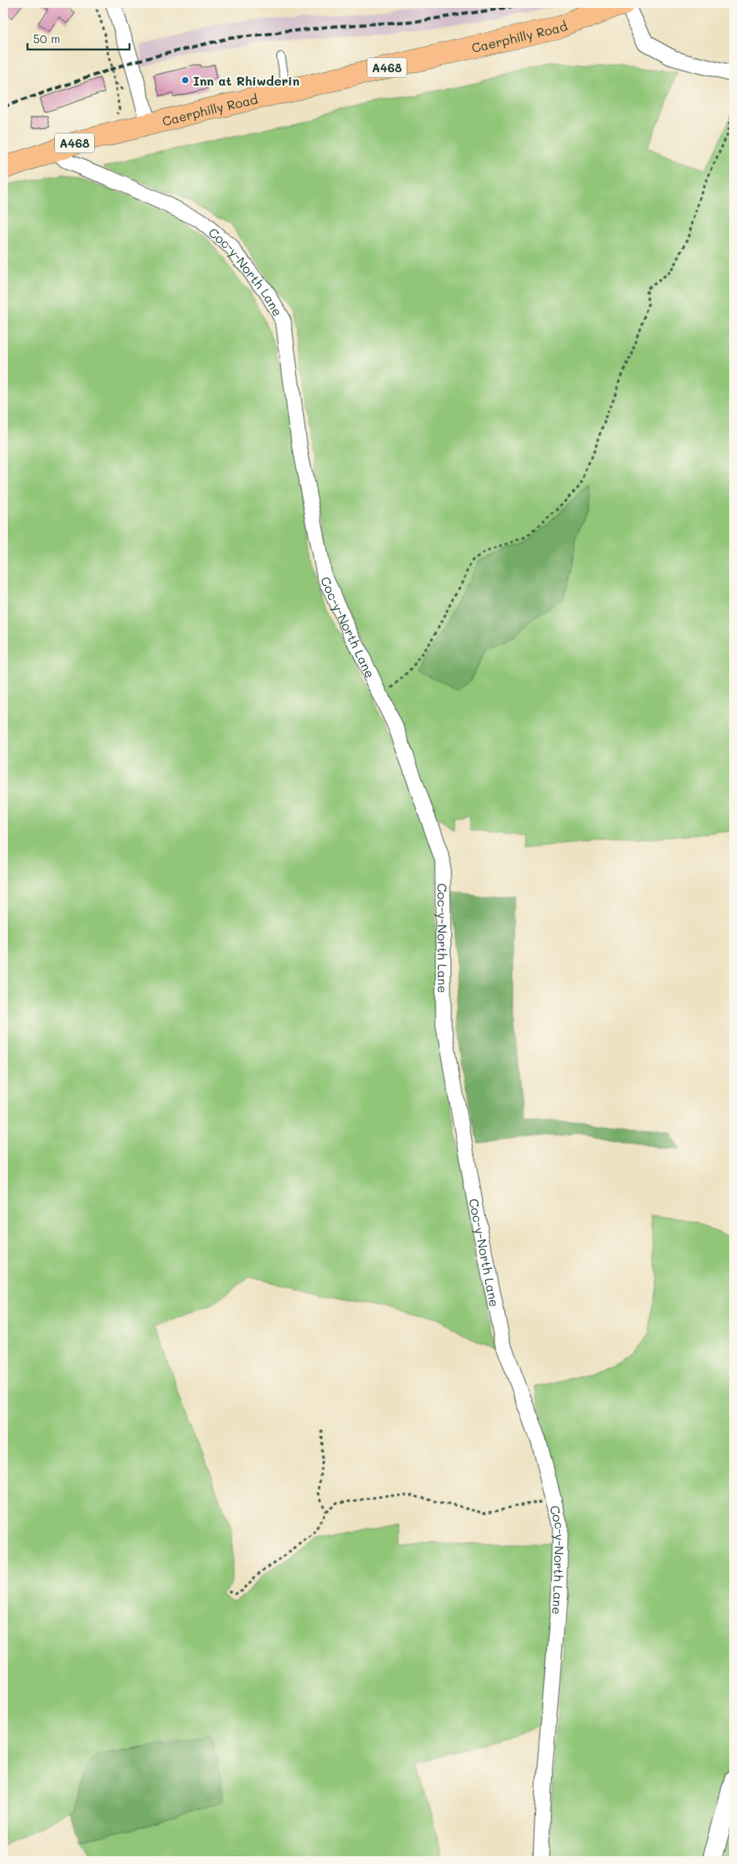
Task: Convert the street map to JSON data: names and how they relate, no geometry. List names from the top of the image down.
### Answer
{
  "streets": {
    "main road": ["Caerphilly Road", "A468"],
    "street": ["Coc-y-North Lane"]
  },
  "crossings": [
    ["Caerphilly Road", "Coc-y-North Lane"]
  ],
  "places": ["Inn at Rhiwderin"],
  "scale_bar": "50 m"
}
